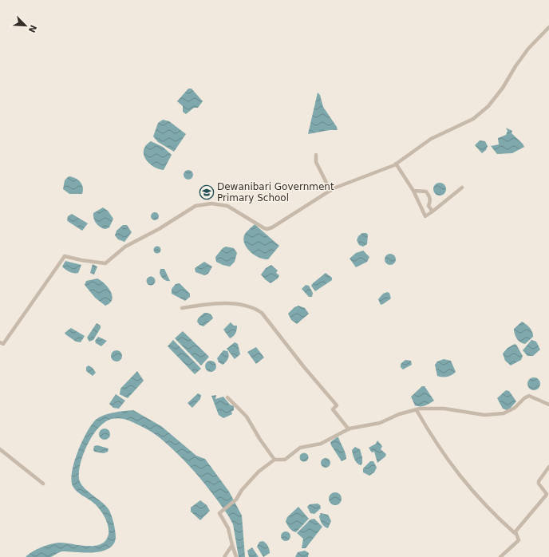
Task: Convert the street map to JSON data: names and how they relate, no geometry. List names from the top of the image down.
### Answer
{
  "places": {
    "school or university": ["Dewanibari Government Primary School"]
  },
  "north": "bottom right"
}
